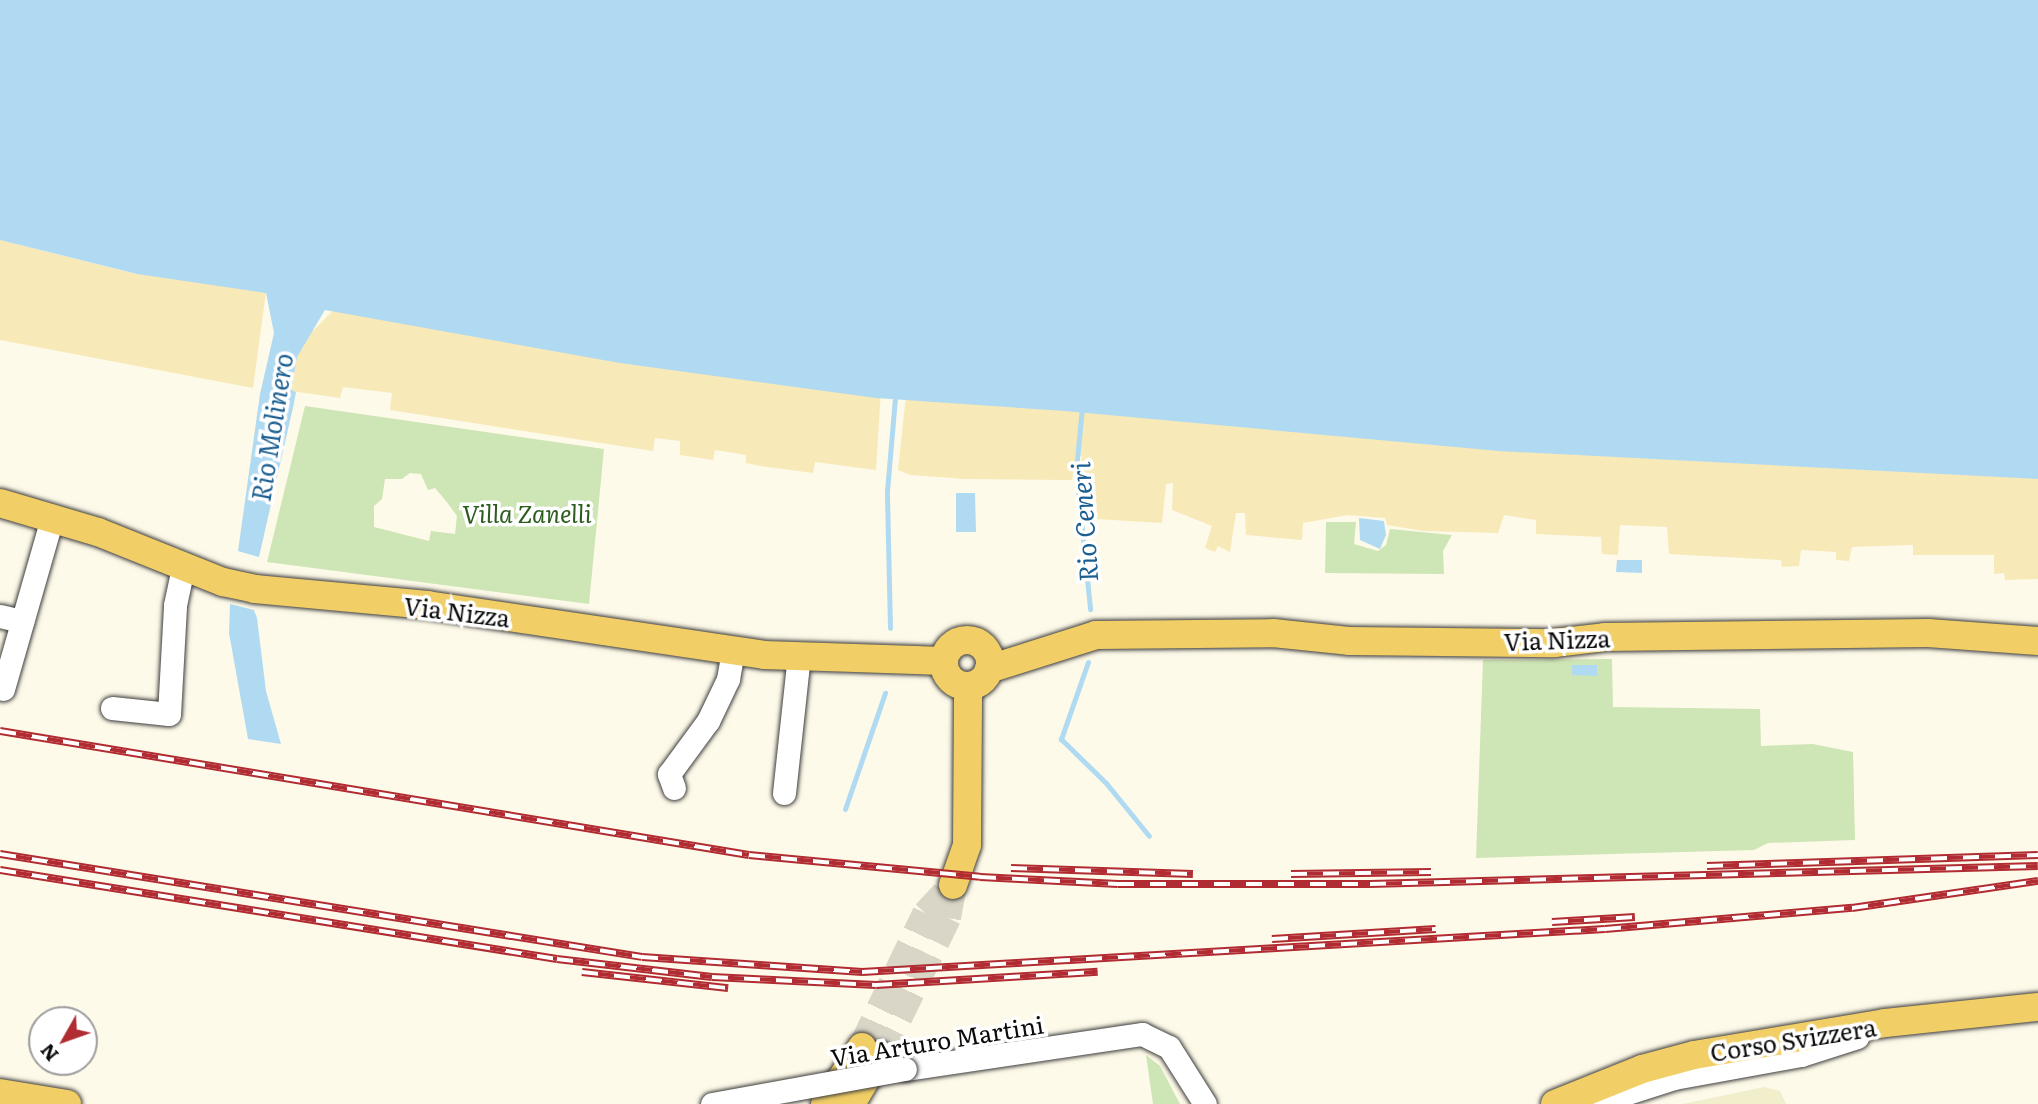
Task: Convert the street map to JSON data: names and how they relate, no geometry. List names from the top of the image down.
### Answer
{
  "streets": {
    "main road": ["Via Nizza", "Corso Svizzera"],
    "street": ["Via Arturo Martini"]
  },
  "water": ["Rio Molinero", "Rio Ceneri"],
  "parks": ["Villa Zanelli"],
  "north": "bottom left"
}
